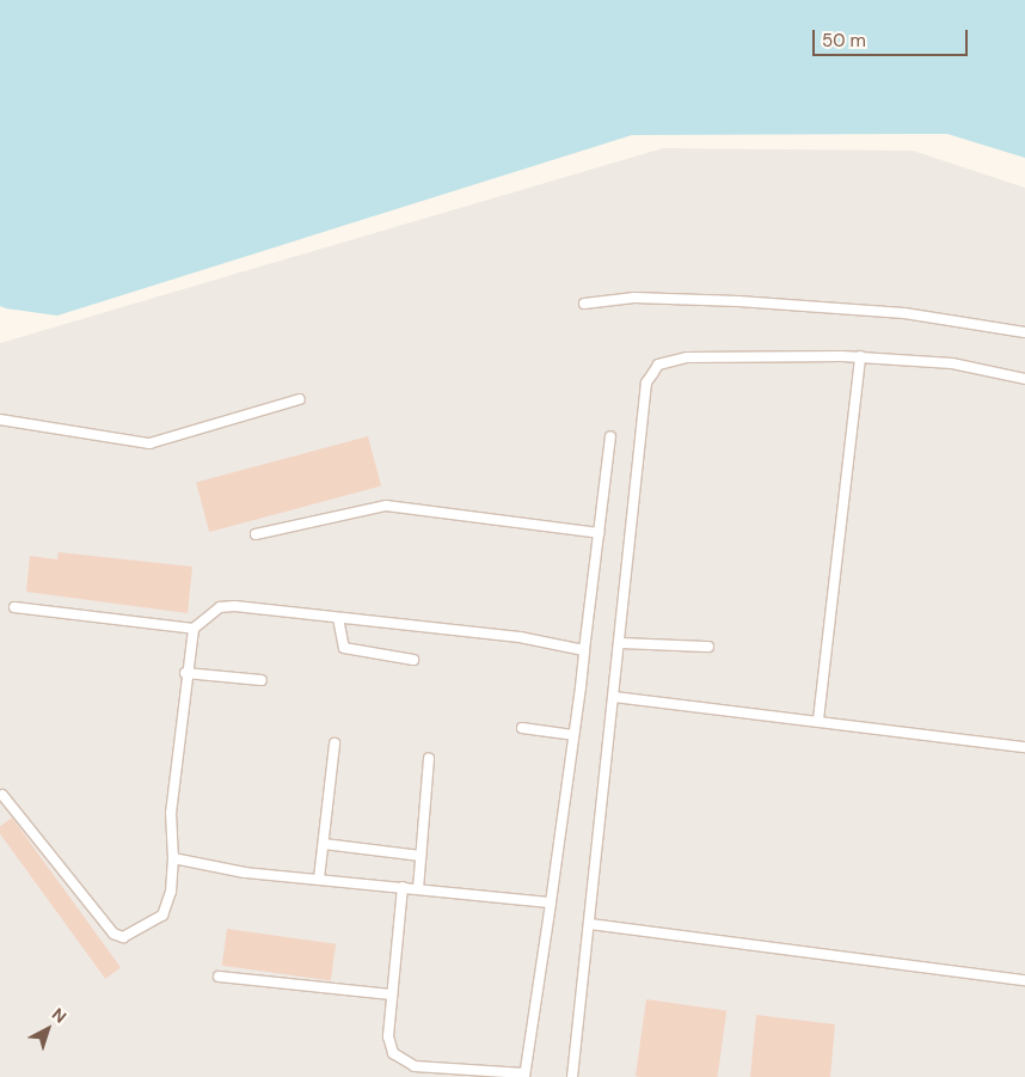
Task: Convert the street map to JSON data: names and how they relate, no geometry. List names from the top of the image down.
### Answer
{
  "scale_bar": "50 m",
  "north": "top right"
}
